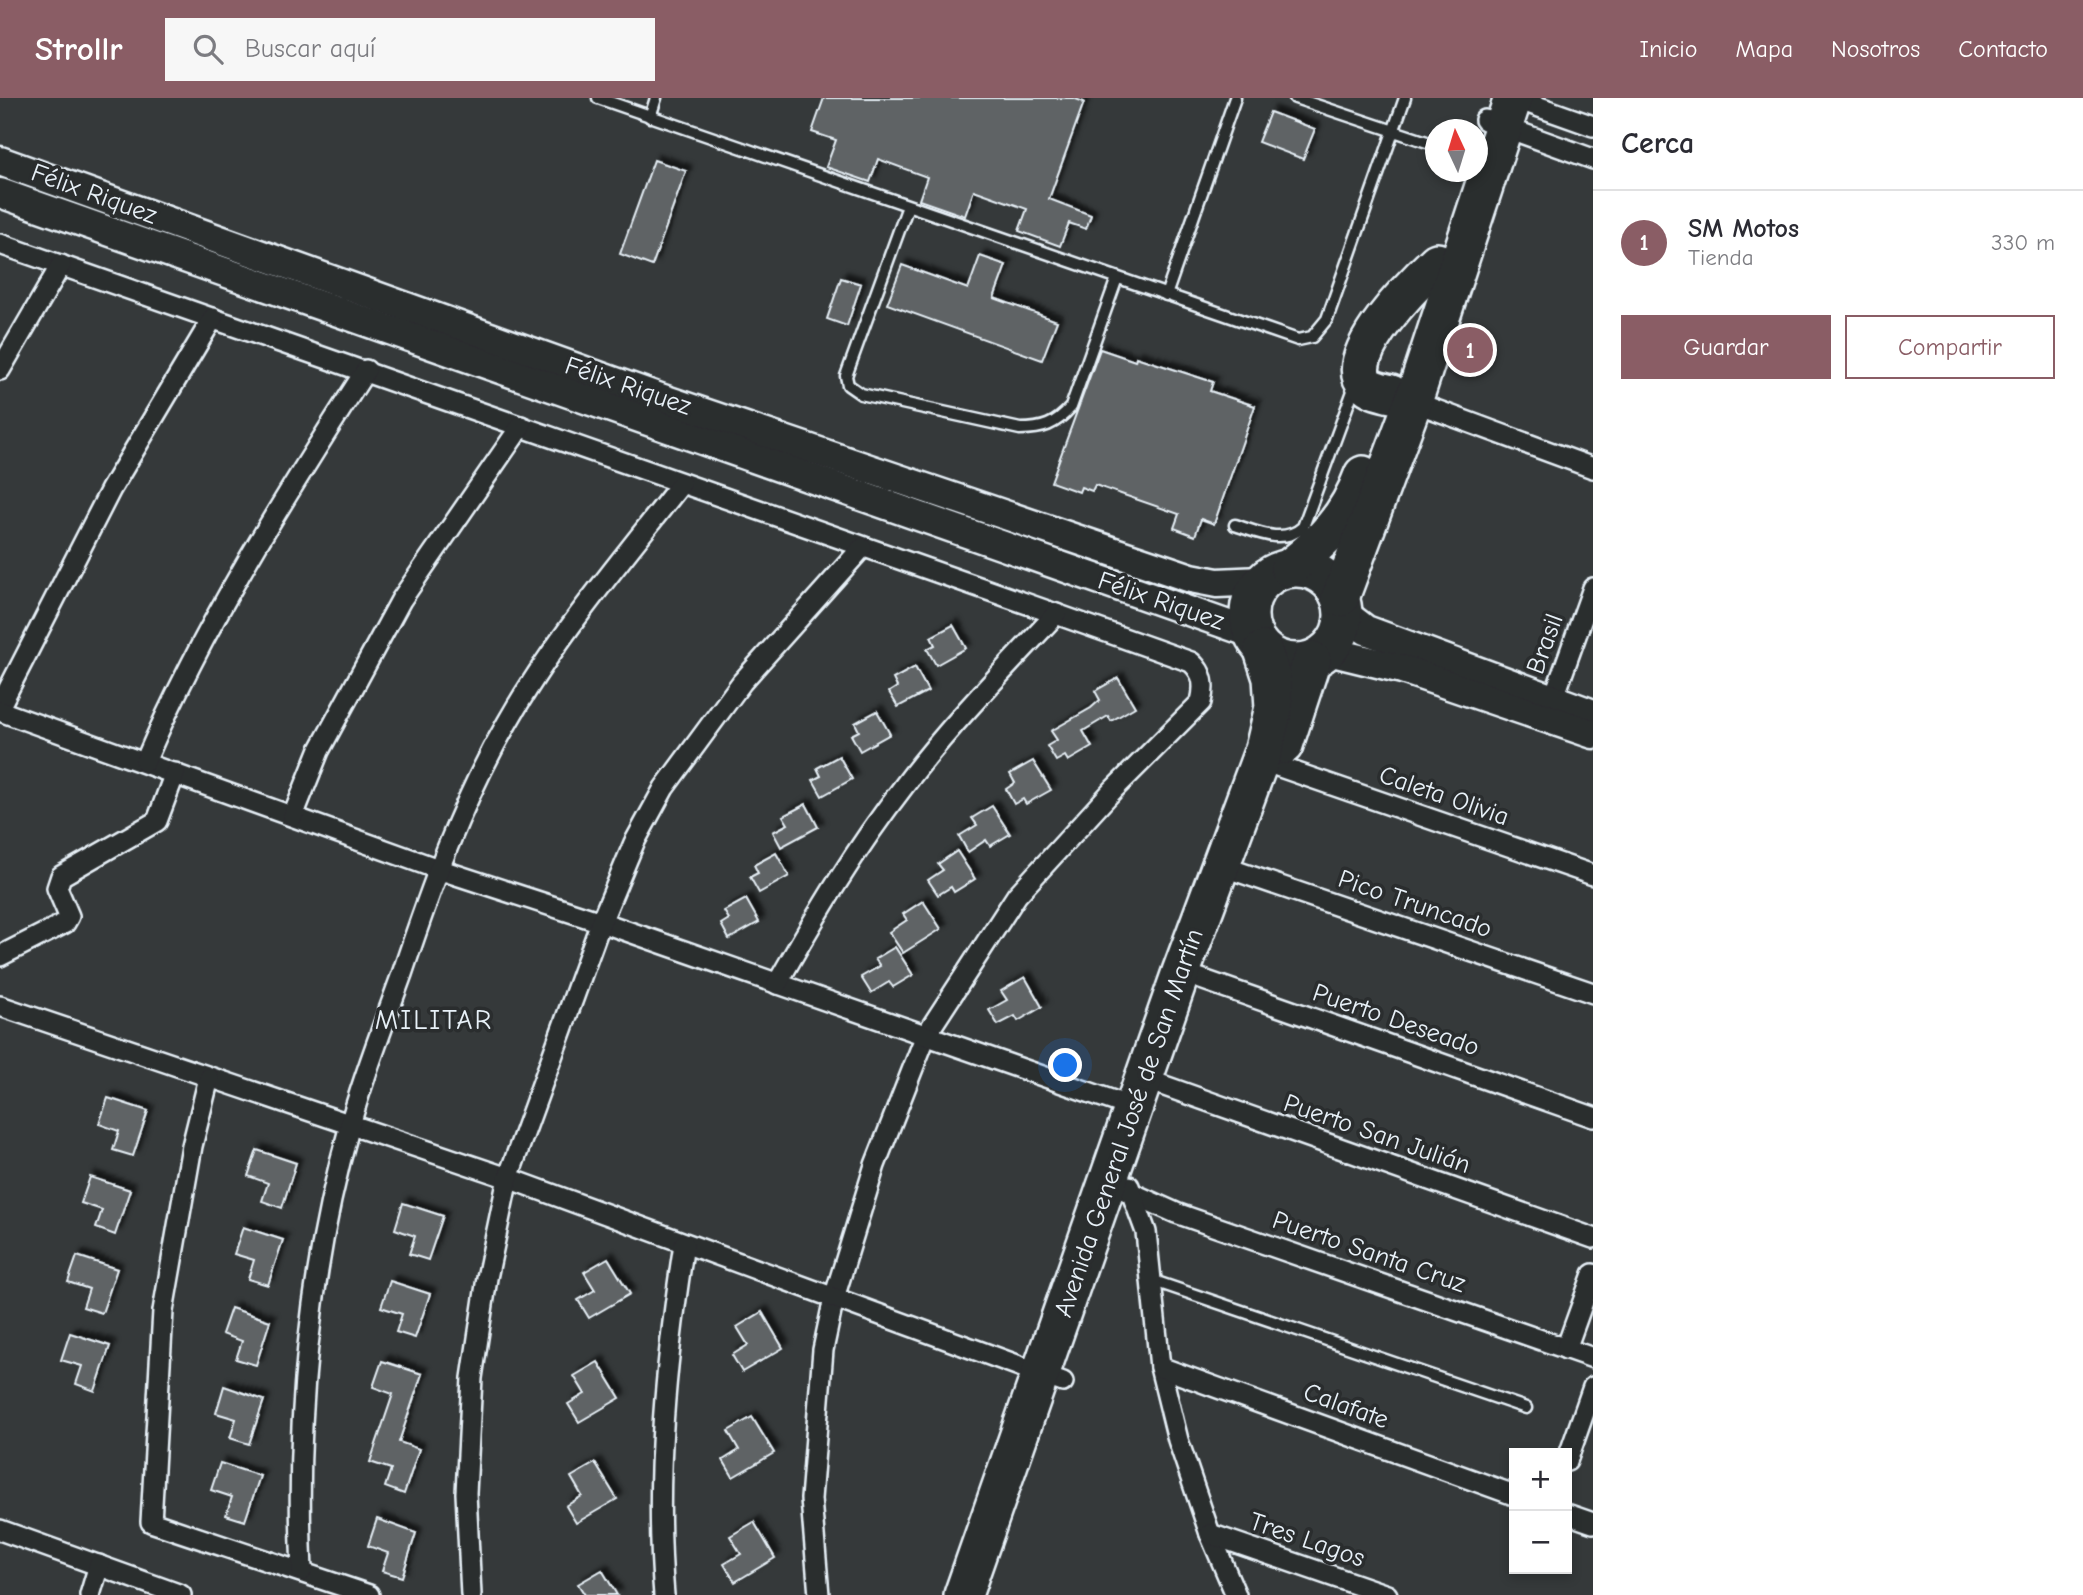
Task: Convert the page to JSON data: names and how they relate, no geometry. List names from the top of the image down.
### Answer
{
  "streets": {
    "highway": ["Avenida General José de San Martín"],
    "street": [
      "Félix Riquez",
      "Brasil",
      "Caleta Olivia",
      "Pico Truncado",
      "Puerto Deseado",
      "Puerto San Julián",
      "Puerto Santa Cruz",
      "Calafate",
      "Tres Lagos"
    ]
  },
  "crossings": [
    ["Félix Riquez", "Avenida General José de San Martín"],
    ["Caleta Olivia", "Avenida General José de San Martín"],
    ["Pico Truncado", "Avenida General José de San Martín"],
    ["Puerto Deseado", "Avenida General José de San Martín"],
    ["Avenida General José de San Martín", "Puerto San Julián"],
    ["Avenida General José de San Martín", "Puerto Santa Cruz"]
  ],
  "districts": ["MILITAR"],
  "north": "top",
  "page": {
    "header": "Strollr",
    "search": "Buscar aquí",
    "nav": [
      "Inicio",
      "Mapa",
      "Nosotros",
      "Contacto"
    ],
    "heading": "Cerca",
    "list": [
      {
        "mark": "1",
        "name": "SM Motos",
        "note": "Tienda",
        "value": "330 m"
      }
    ],
    "buttons": ["Guardar", "Compartir"],
    "pins": "1",
    "map_buttons": ["+", "−"]
  }
}
